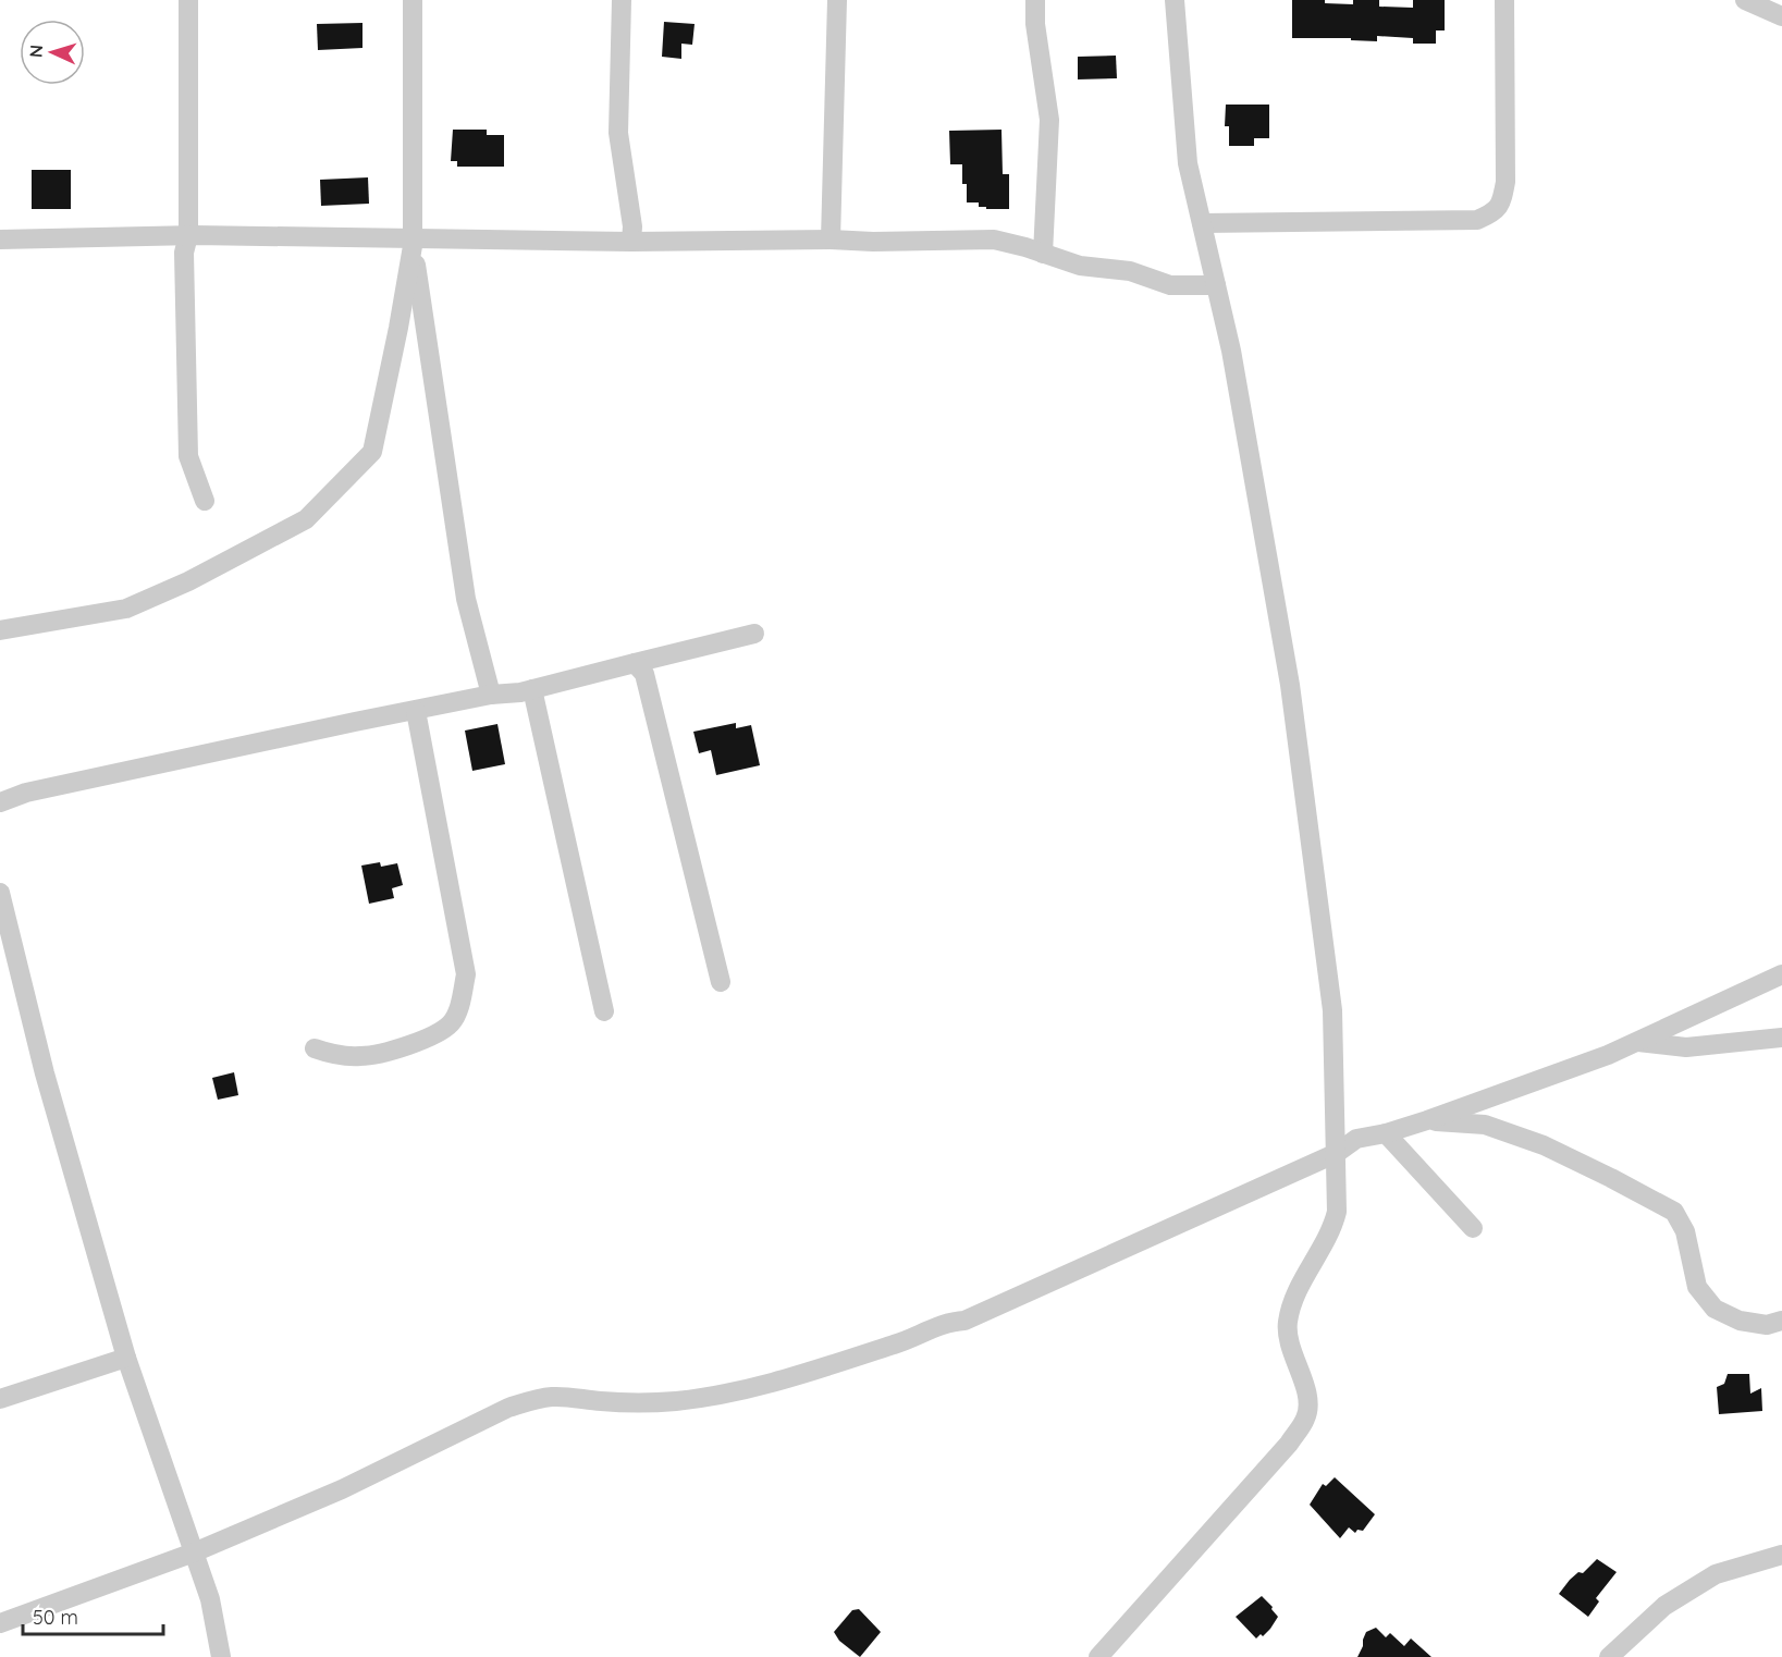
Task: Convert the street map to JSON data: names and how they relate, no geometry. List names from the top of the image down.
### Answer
{
  "scale_bar": "50 m",
  "north": "left"
}
